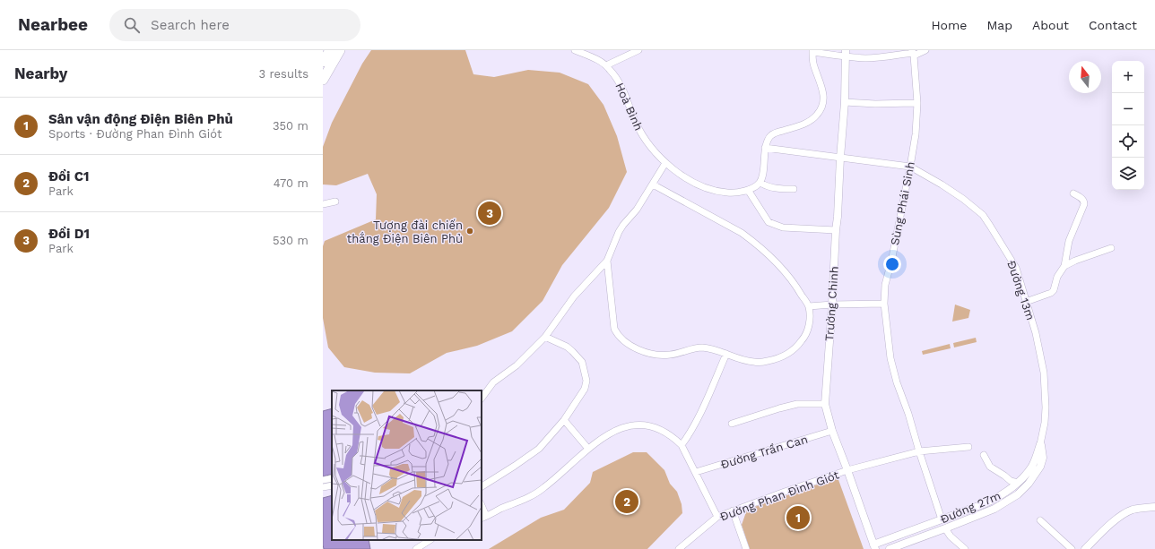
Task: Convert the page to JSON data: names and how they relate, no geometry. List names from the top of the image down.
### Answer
{
  "streets": {
    "street": [
      "Hoà Bình",
      "Sùng Phái Sinh",
      "Đường 13m",
      "Trường Chinh",
      "Đường Trần Can",
      "Đường Phan Đình Giót",
      "Đường 27m"
    ]
  },
  "crossings": [
    ["Sùng Phái Sinh", "Đường 13m"],
    ["Sùng Phái Sinh", "Đường Phan Đình Giót"],
    ["Sùng Phái Sinh", "Đường 27m"],
    ["Đường 13m", "Trường Chinh"],
    ["Đường 13m", "Đường 27m"],
    ["Trường Chinh", "Đường Trần Can"],
    ["Trường Chinh", "Đường Phan Đình Giót"],
    ["Trường Chinh", "Đường 27m"]
  ],
  "places": ["Tượng đài chiến thắng Điện Biên Phủ"],
  "north": "top",
  "page": {
    "header": "Nearbee",
    "search": "Search here",
    "nav": [
      "Home",
      "Map",
      "About",
      "Contact"
    ],
    "heading": ["Nearby", "3 results"],
    "map_buttons": ["+", "−"],
    "list": [
      {
        "mark": "1",
        "name": "Sân vận động Điện Biên Phủ",
        "note": "Sports · Đường Phan Đình Giót",
        "value": "350 m"
      },
      {
        "mark": "2",
        "name": "Đồi C1",
        "note": "Park",
        "value": "470 m"
      },
      {
        "mark": "3",
        "name": "Đồi D1",
        "note": "Park",
        "value": "530 m"
      }
    ],
    "pins": ["3", "2", "1"]
  }
}
